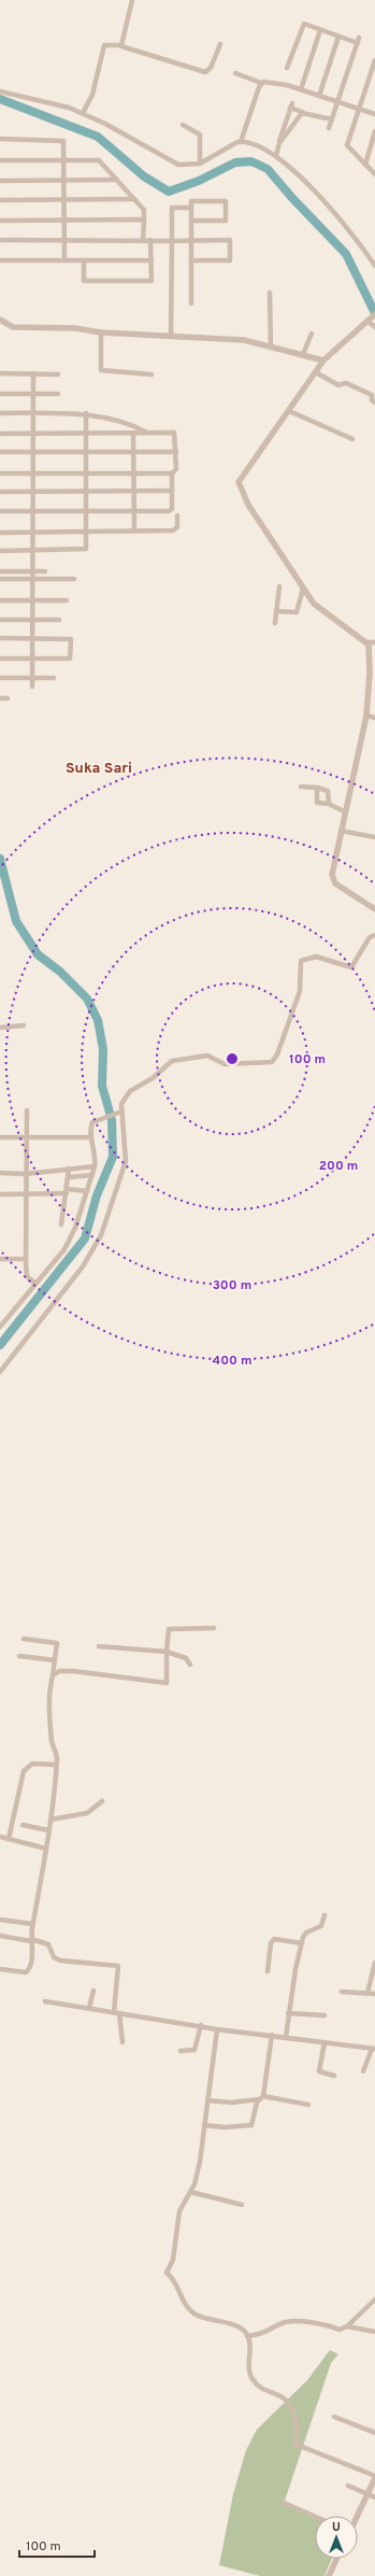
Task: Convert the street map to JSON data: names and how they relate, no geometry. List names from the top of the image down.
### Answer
{
  "districts": ["Suka Sari"],
  "scale_bar": "100 m",
  "north": "top",
  "rings": [
    "100 m",
    "200 m",
    "300 m",
    "400 m"
  ]
}
